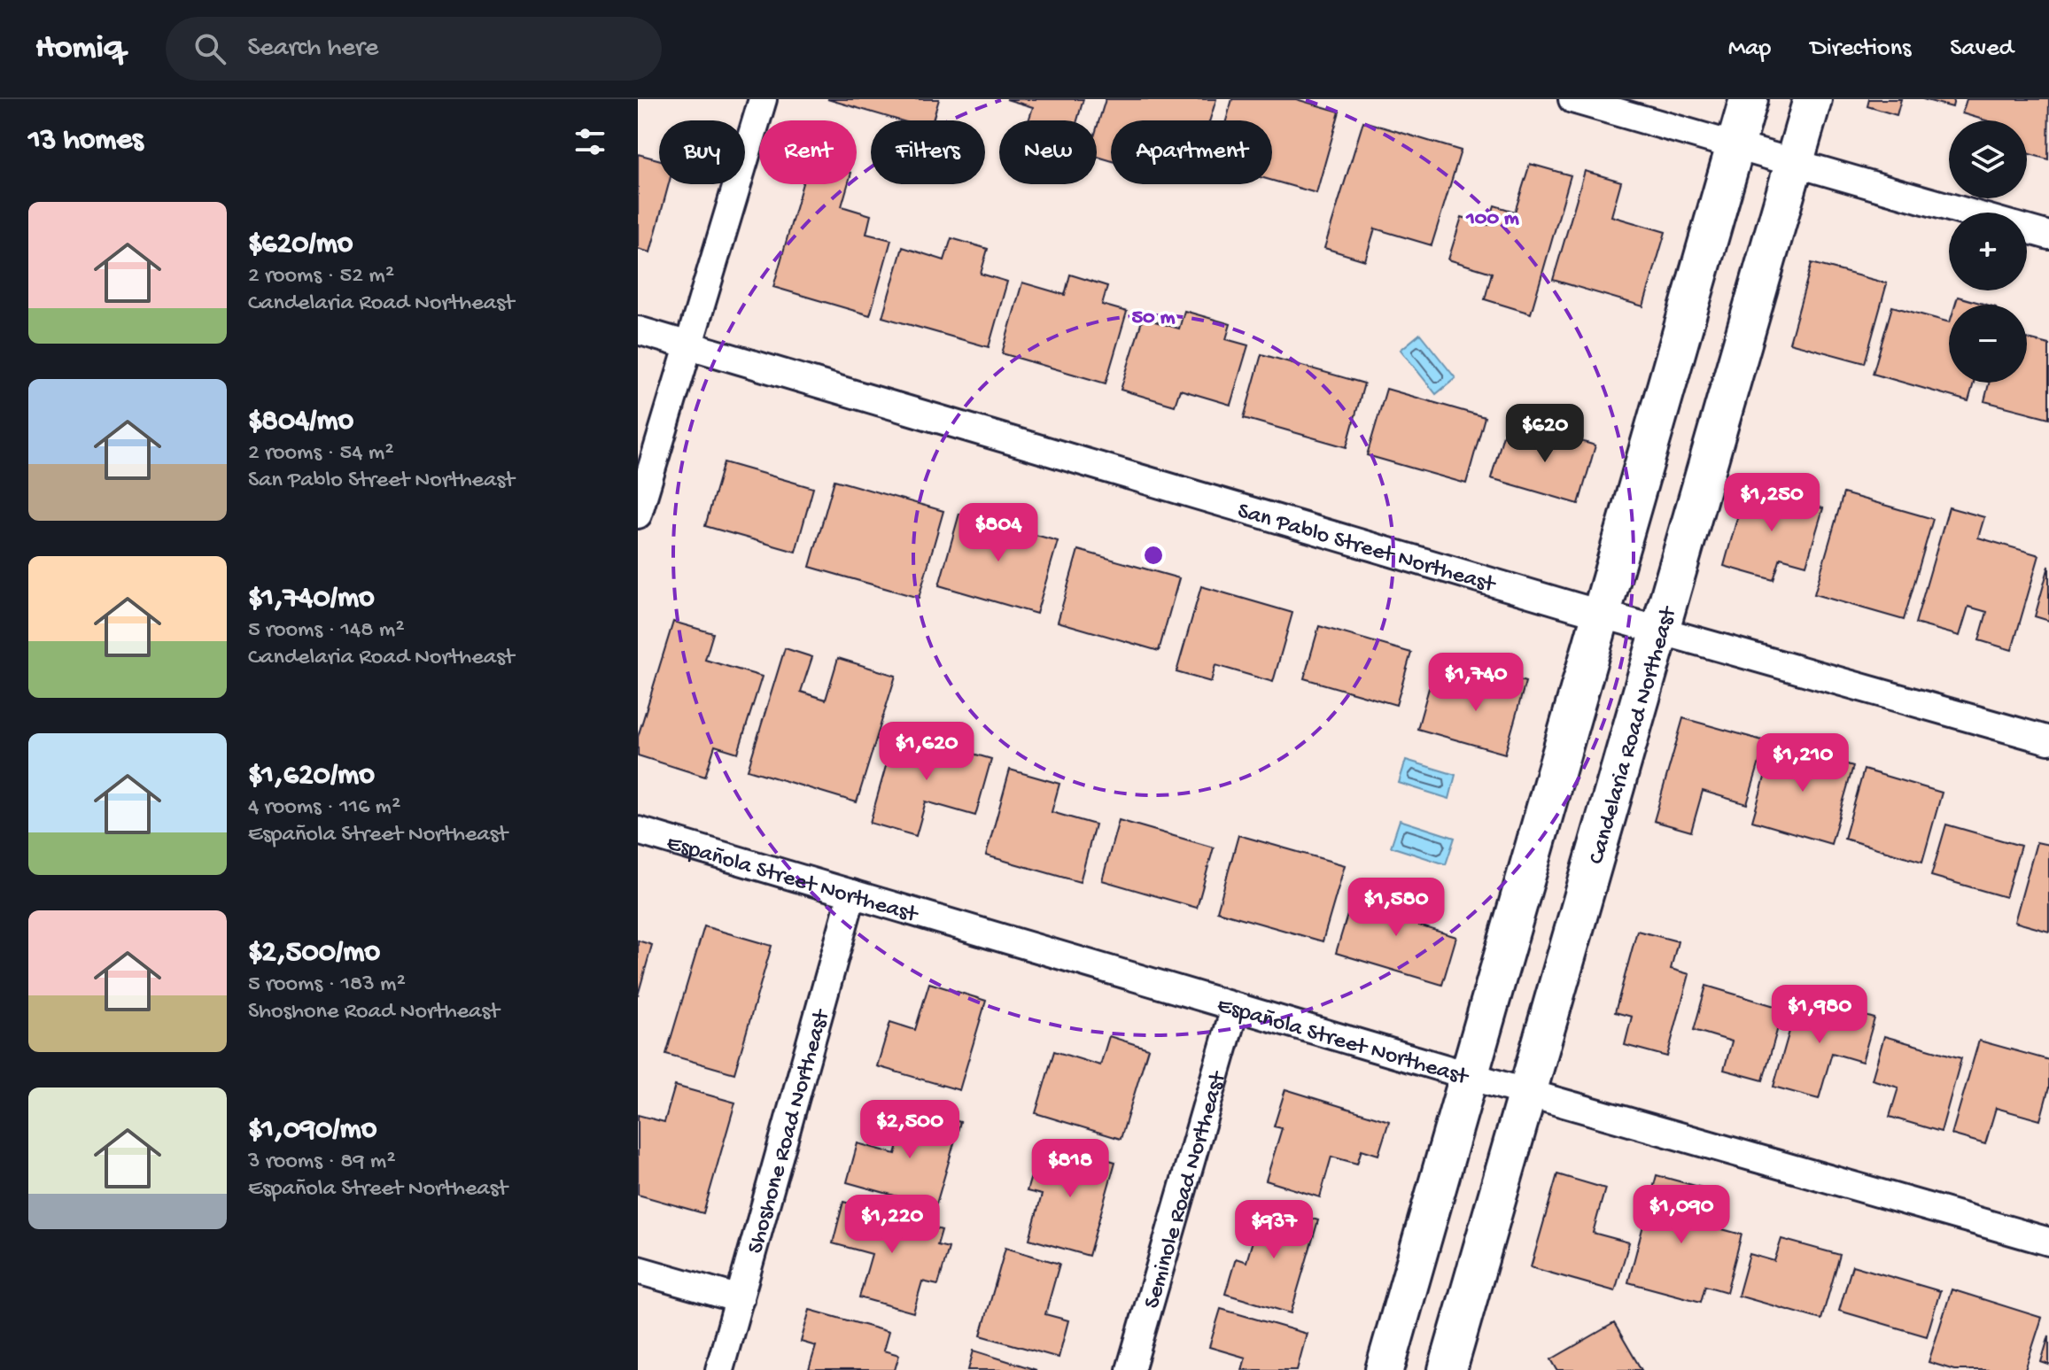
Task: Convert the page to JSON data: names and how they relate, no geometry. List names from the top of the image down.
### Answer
{
  "streets": {
    "main road": ["Candelaria Road Northeast"],
    "street": [
      "San Pablo Street Northeast",
      "Española Street Northeast",
      "Shoshone Road Northeast",
      "Seminole Road Northeast"
    ]
  },
  "crossings": [
    ["San Pablo Street Northeast", "Candelaria Road Northeast"],
    ["Candelaria Road Northeast", "Española Street Northeast"],
    ["Española Street Northeast", "Shoshone Road Northeast"],
    ["Española Street Northeast", "Seminole Road Northeast"]
  ],
  "page": {
    "header": "Homiq",
    "search": "Search here",
    "nav": ["Map", "Directions", "Saved"],
    "heading": "13 homes",
    "map_buttons": ["+", "−"],
    "chip": [
      "Buy",
      "Rent",
      "Filters",
      "New",
      "Apartment"
    ],
    "list": [
      {
        "name": "$620/mo",
        "note": "2 rooms · 52 m² · Candelaria Road Northeast"
      },
      {
        "name": "$804/mo",
        "note": "2 rooms · 54 m² · San Pablo Street Northeast"
      },
      {
        "name": "$1,740/mo",
        "note": "5 rooms · 148 m² · Candelaria Road Northeast"
      },
      {
        "name": "$1,620/mo",
        "note": "4 rooms · 116 m² · Española Street Northeast"
      },
      {
        "name": "$2,500/mo",
        "note": "5 rooms · 183 m² · Shoshone Road Northeast"
      },
      {
        "name": "$1,090/mo",
        "note": "3 rooms · 89 m² · Española Street Northeast"
      }
    ],
    "price": [
      "$620",
      "$1,250",
      "$804",
      "$1,740",
      "$1,620",
      "$1,210",
      "$1,580",
      "$1,980",
      "$2,500",
      "$818",
      "$1,090",
      "$1,220",
      "$937"
    ]
  },
  "rings": ["100 m", "50 m"]
}
